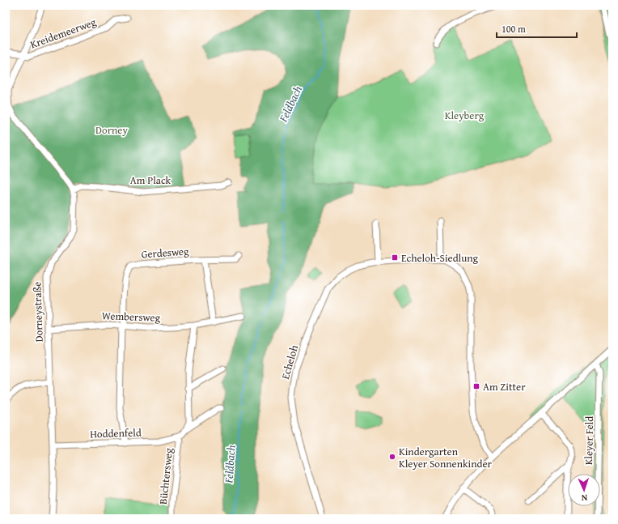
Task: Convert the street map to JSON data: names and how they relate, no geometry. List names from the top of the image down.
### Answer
{
  "streets": {
    "street": [
      "Kreidemeerweg",
      "Am Plack",
      "Gerdesweg",
      "Dorneystraße",
      "Wembersweg",
      "Echeloh",
      "Hoddenfeld",
      "Kleyer Feld",
      "Büchtersweg"
    ]
  },
  "crossings": [
    ["Am Plack", "Dorneystraße"],
    ["Gerdesweg", "Wembersweg"],
    ["Gerdesweg", "Hoddenfeld"],
    ["Dorneystraße", "Wembersweg"],
    ["Dorneystraße", "Hoddenfeld"],
    ["Hoddenfeld", "Büchtersweg"]
  ],
  "water": ["Feldbach"],
  "parks": ["Kleyberg", "Dorney"],
  "places": {
    "transit": ["Echeloh-Siedlung", "Am Zitter"],
    "other": ["Kindergarten Kleyer Sonnenkinder"]
  },
  "scale_bar": "100 m",
  "north": "bottom"
}
